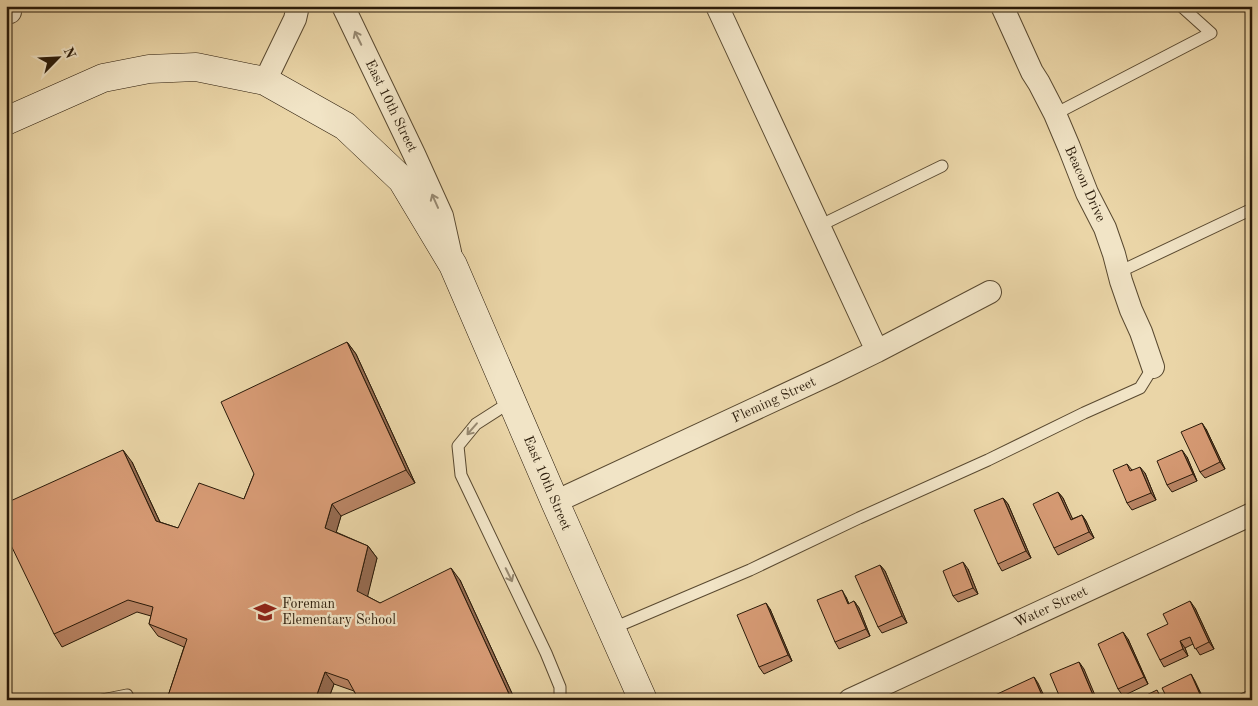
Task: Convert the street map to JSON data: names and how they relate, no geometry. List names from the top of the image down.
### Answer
{
  "streets": {
    "main road": ["East 10th Street"],
    "street": ["Beacon Drive", "Fleming Street", "Water Street"]
  },
  "crossings": [
    ["East 10th Street", "Fleming Street"]
  ],
  "places": {
    "school or university": ["Foreman Elementary School"]
  },
  "north": "top right"
}
